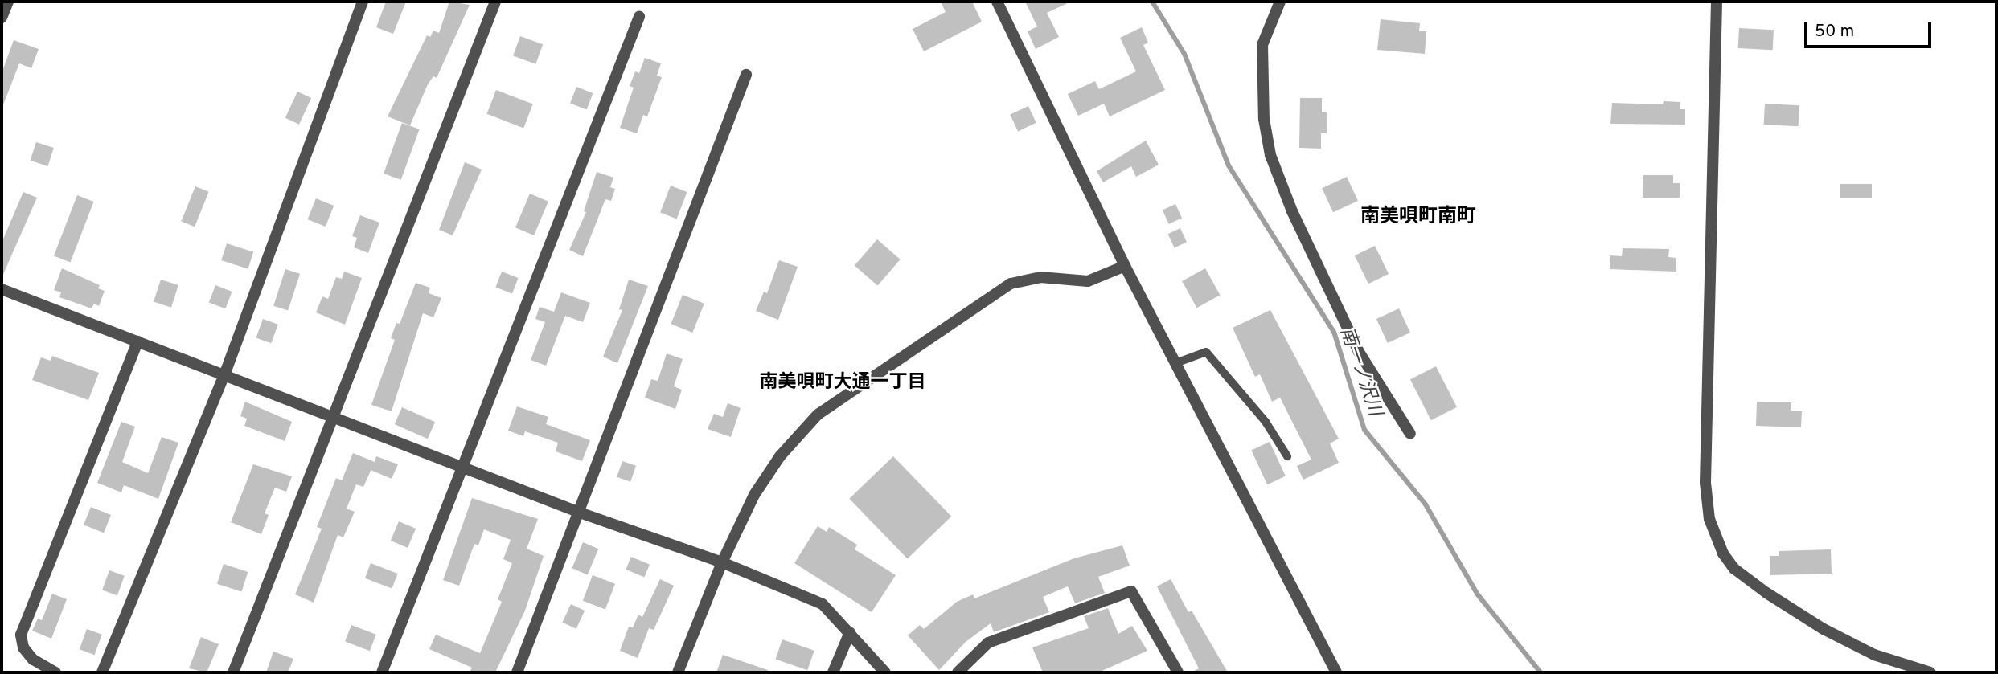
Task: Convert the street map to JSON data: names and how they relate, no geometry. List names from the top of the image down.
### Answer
{
  "districts": ["南美唄町南町", "南美唄町大通一丁目"],
  "water": ["南一ノ沢川"],
  "scale_bar": "50 m"
}
